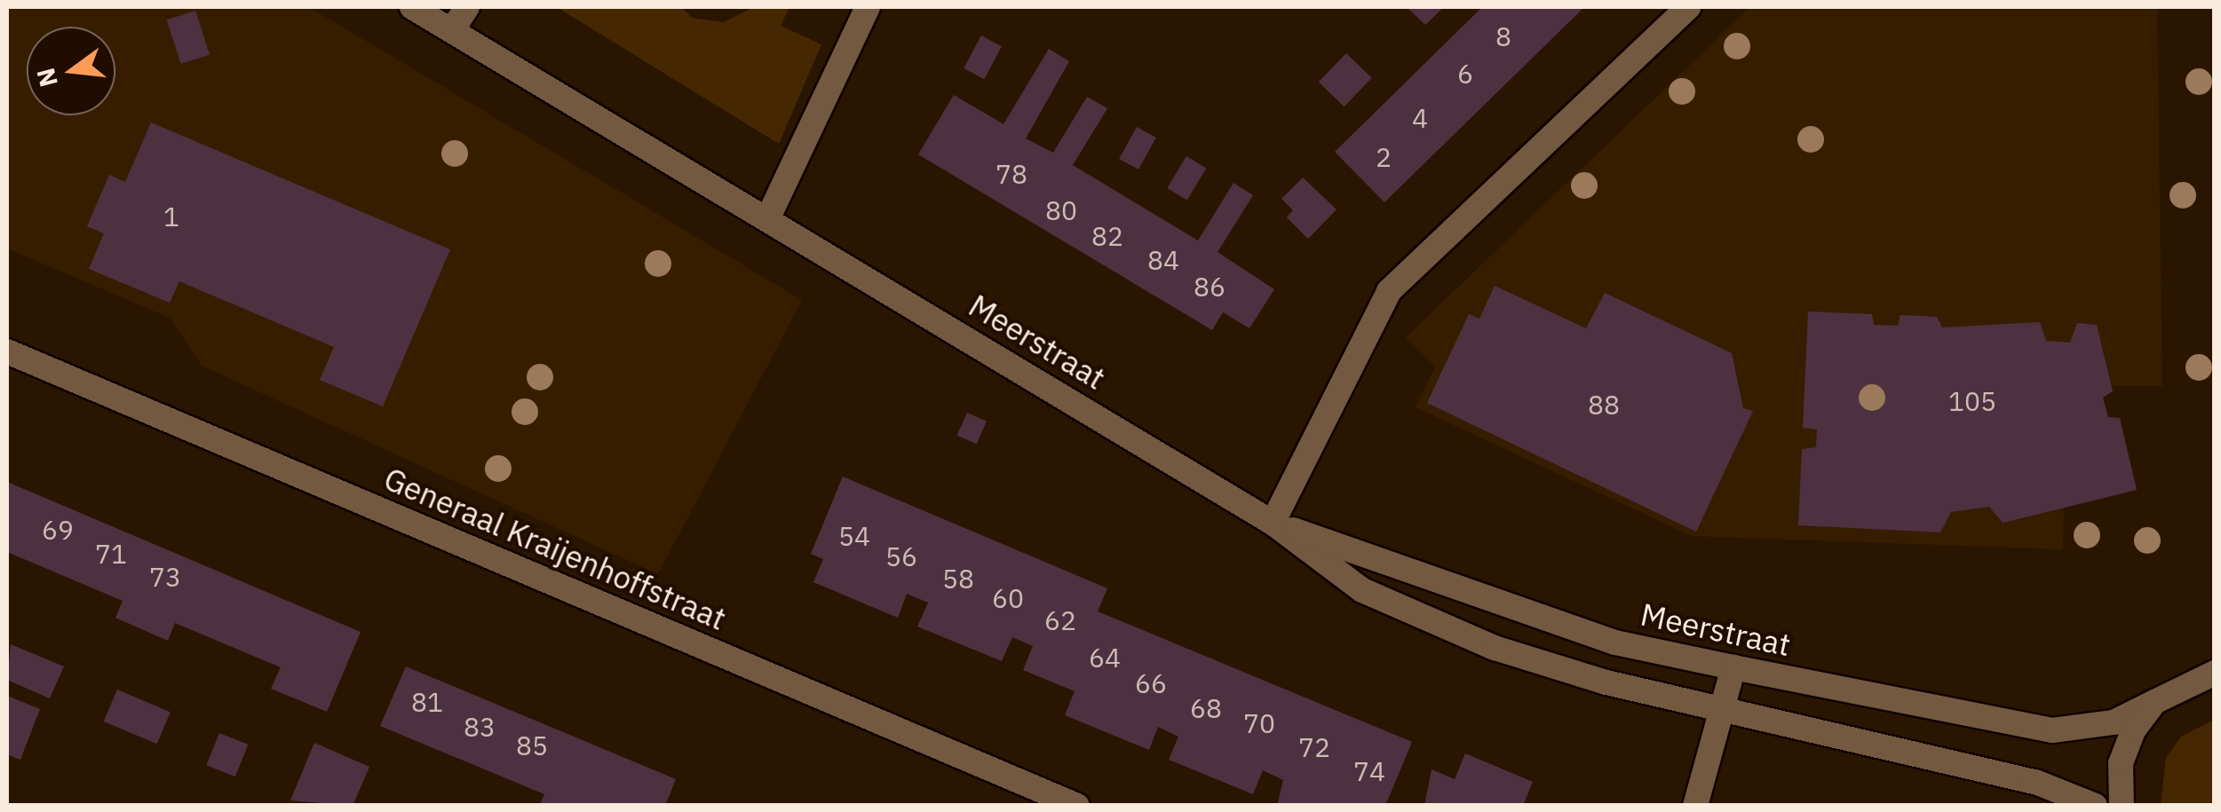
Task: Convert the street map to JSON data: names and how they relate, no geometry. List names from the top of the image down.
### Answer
{
  "streets": {
    "street": ["Meerstraat", "Generaal Kraijenhoffstraat"]
  },
  "house_numbers": [
    "8",
    "6",
    "4",
    "2",
    "78",
    "80",
    "1",
    "82",
    "84",
    "86",
    "105",
    "88",
    "69",
    "54",
    "71",
    "56",
    "73",
    "58",
    "60",
    "62",
    "64",
    "66",
    "81",
    "68",
    "70",
    "83",
    "85",
    "72",
    "74"
  ],
  "north": "left"
}
